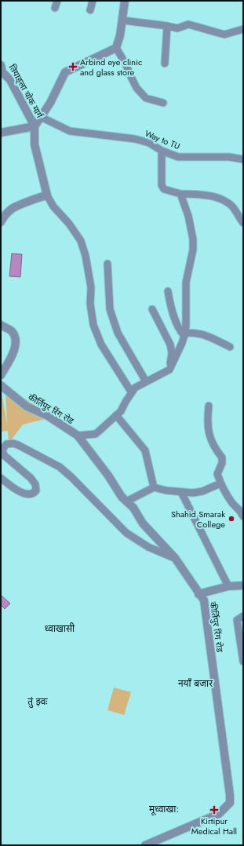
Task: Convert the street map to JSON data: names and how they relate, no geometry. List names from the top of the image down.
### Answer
{
  "streets": {
    "street": ["तियाङ्ला चोक मार्ग", "Way to TU", "कीर्तिपुर रिंग रोड"]
  },
  "districts": [
    "ध्वाखासी",
    "नयाँ बजार",
    "तुं झ्वः",
    "मूध्वाखा:"
  ],
  "places": {
    "health": ["Arbind eye clinic and glass store", "Kirtipur Medical Hall"],
    "other": ["Shahid Smarak College"]
  }
}
